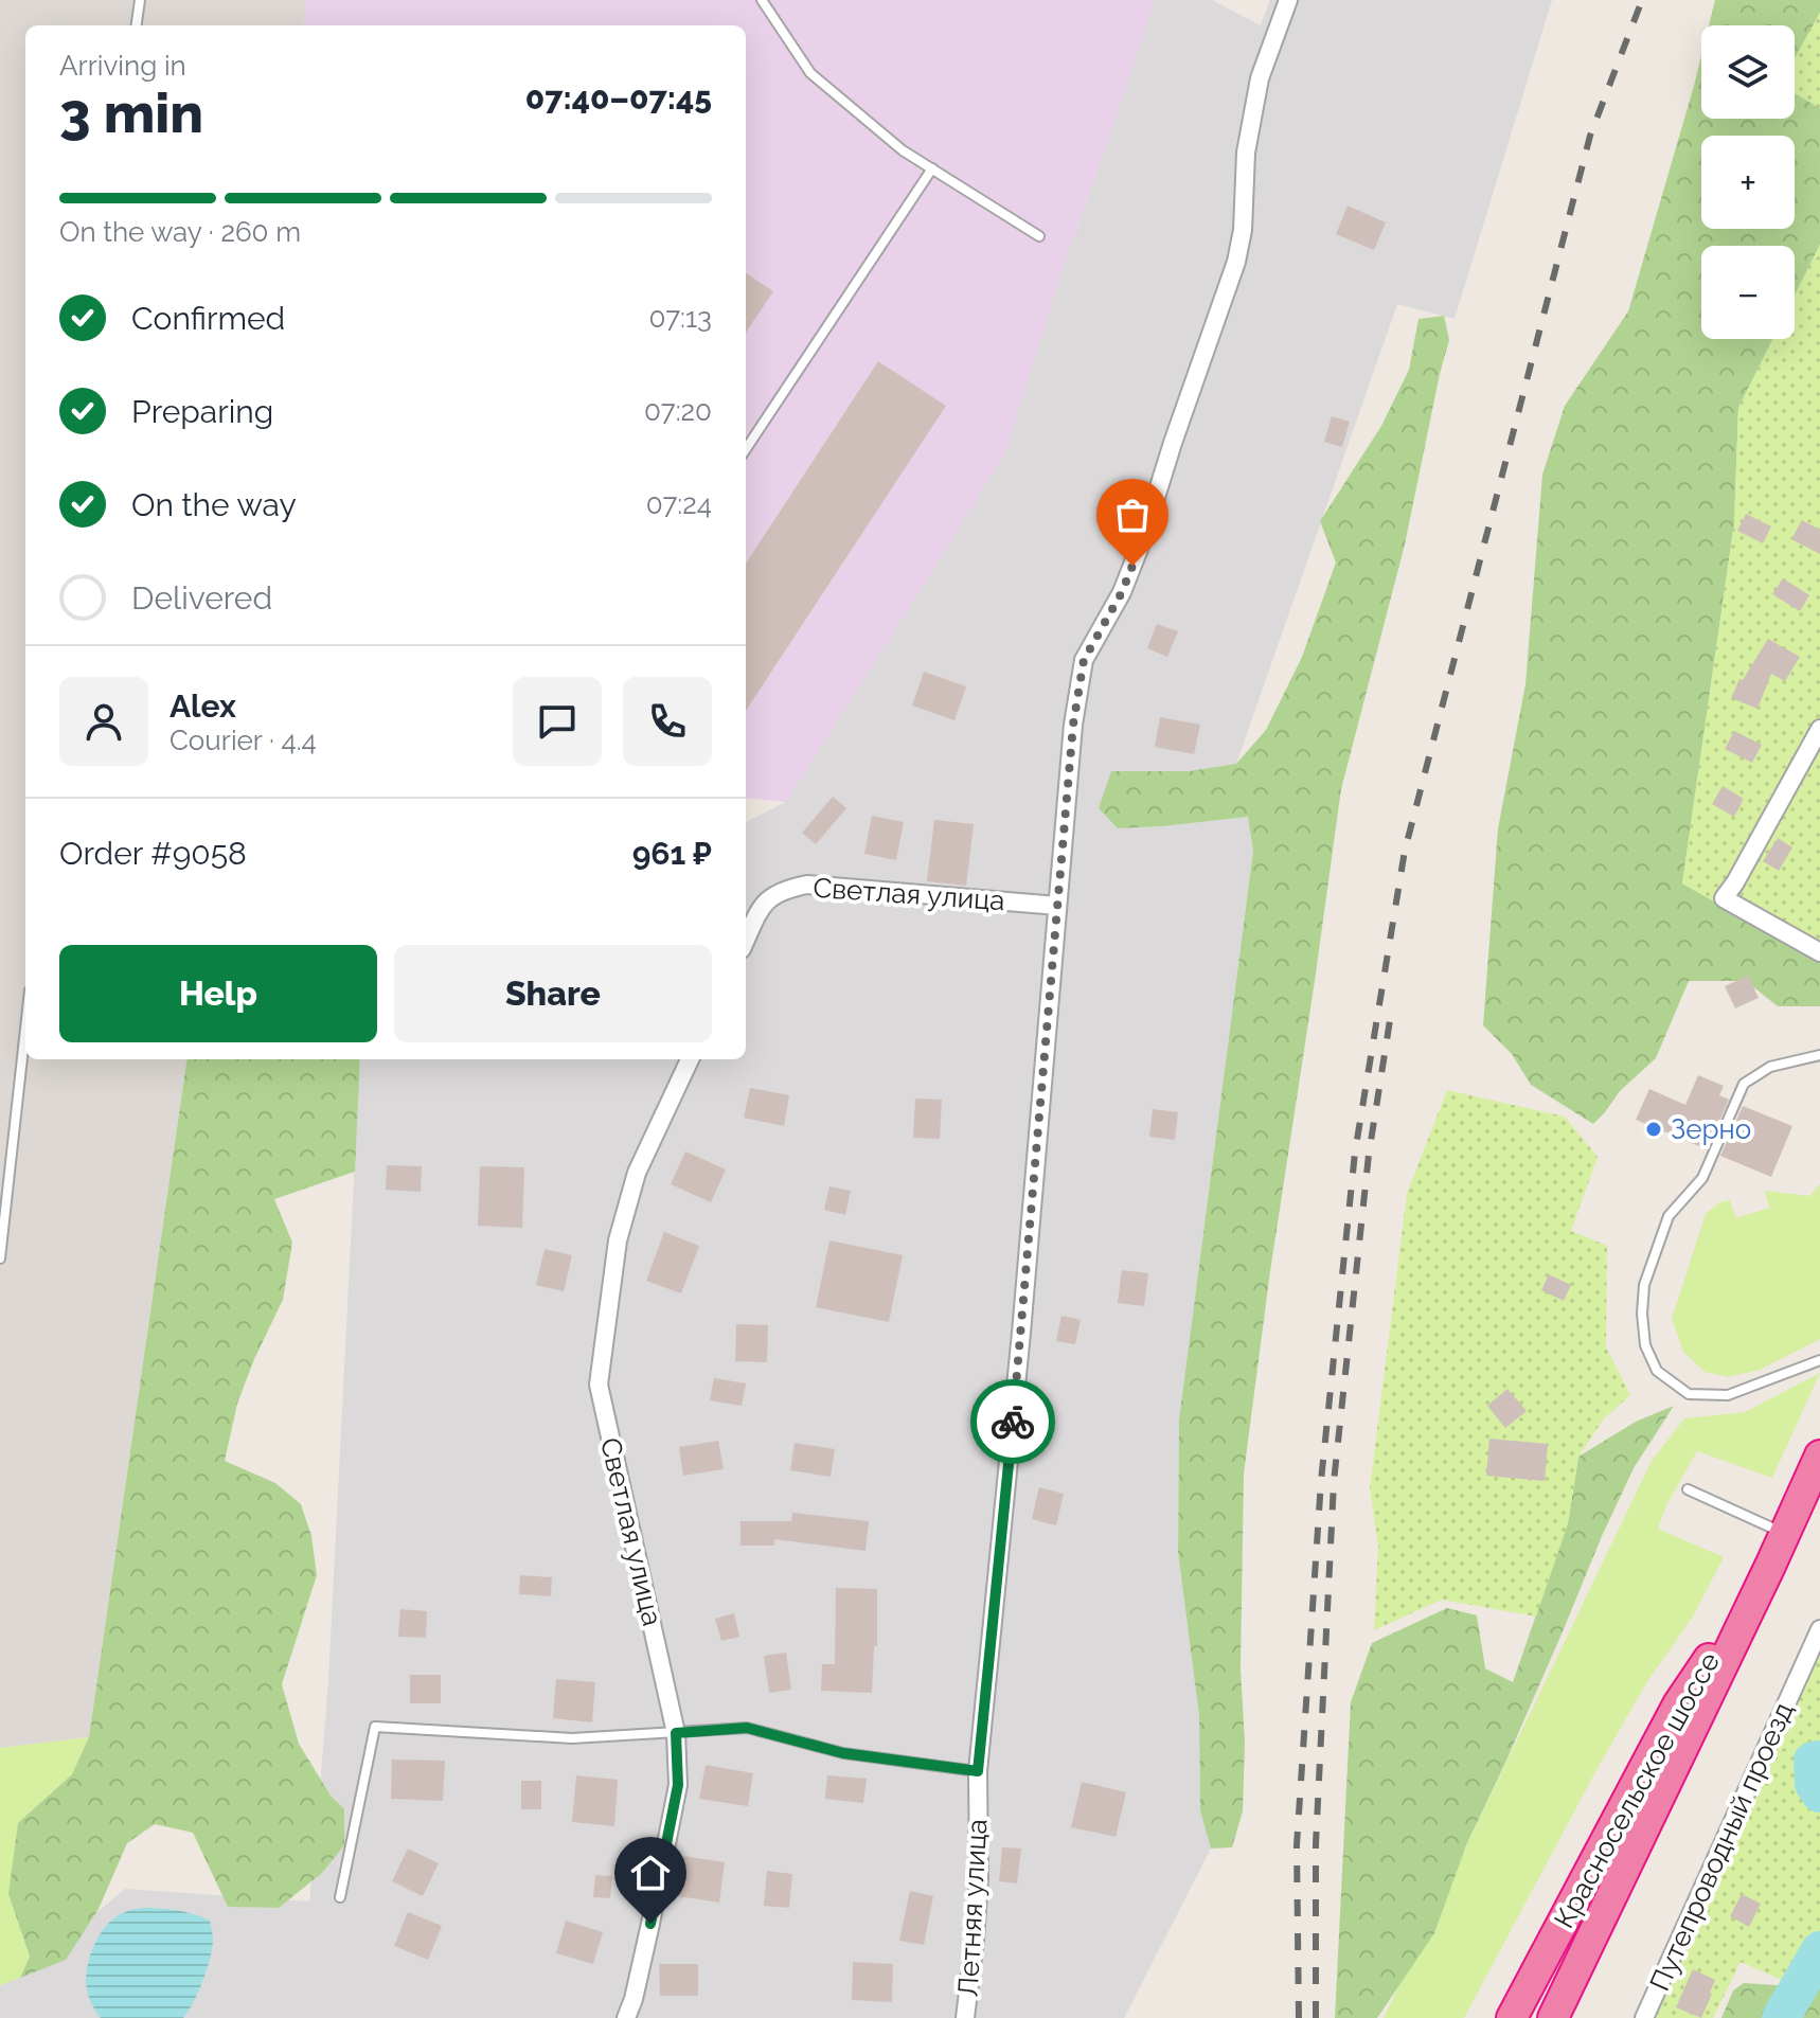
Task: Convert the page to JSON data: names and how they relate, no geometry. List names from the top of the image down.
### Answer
{
  "streets": {
    "highway": ["Красносельское шоссе"],
    "street": ["Светлая улица", "Путепроводный проезд", "Летняя улица"]
  },
  "crossings": [
    ["Светлая улица", "Летняя улица"]
  ],
  "places": ["Зерно"],
  "page": {
    "map_buttons": ["+", "−"],
    "heading": ["3 min", "Arriving in", "07:40–07:45"],
    "panel": [
      "Alex",
      "Courier · 4.4",
      "Order #9058",
      "961 ₽"
    ],
    "bar": "On the way · 260 m",
    "list": [
      ["Confirmed", "07:13"],
      ["Preparing", "07:20"],
      ["On the way", "07:24"],
      "Delivered"
    ],
    "buttons": ["Help", "Share"]
  }
}
